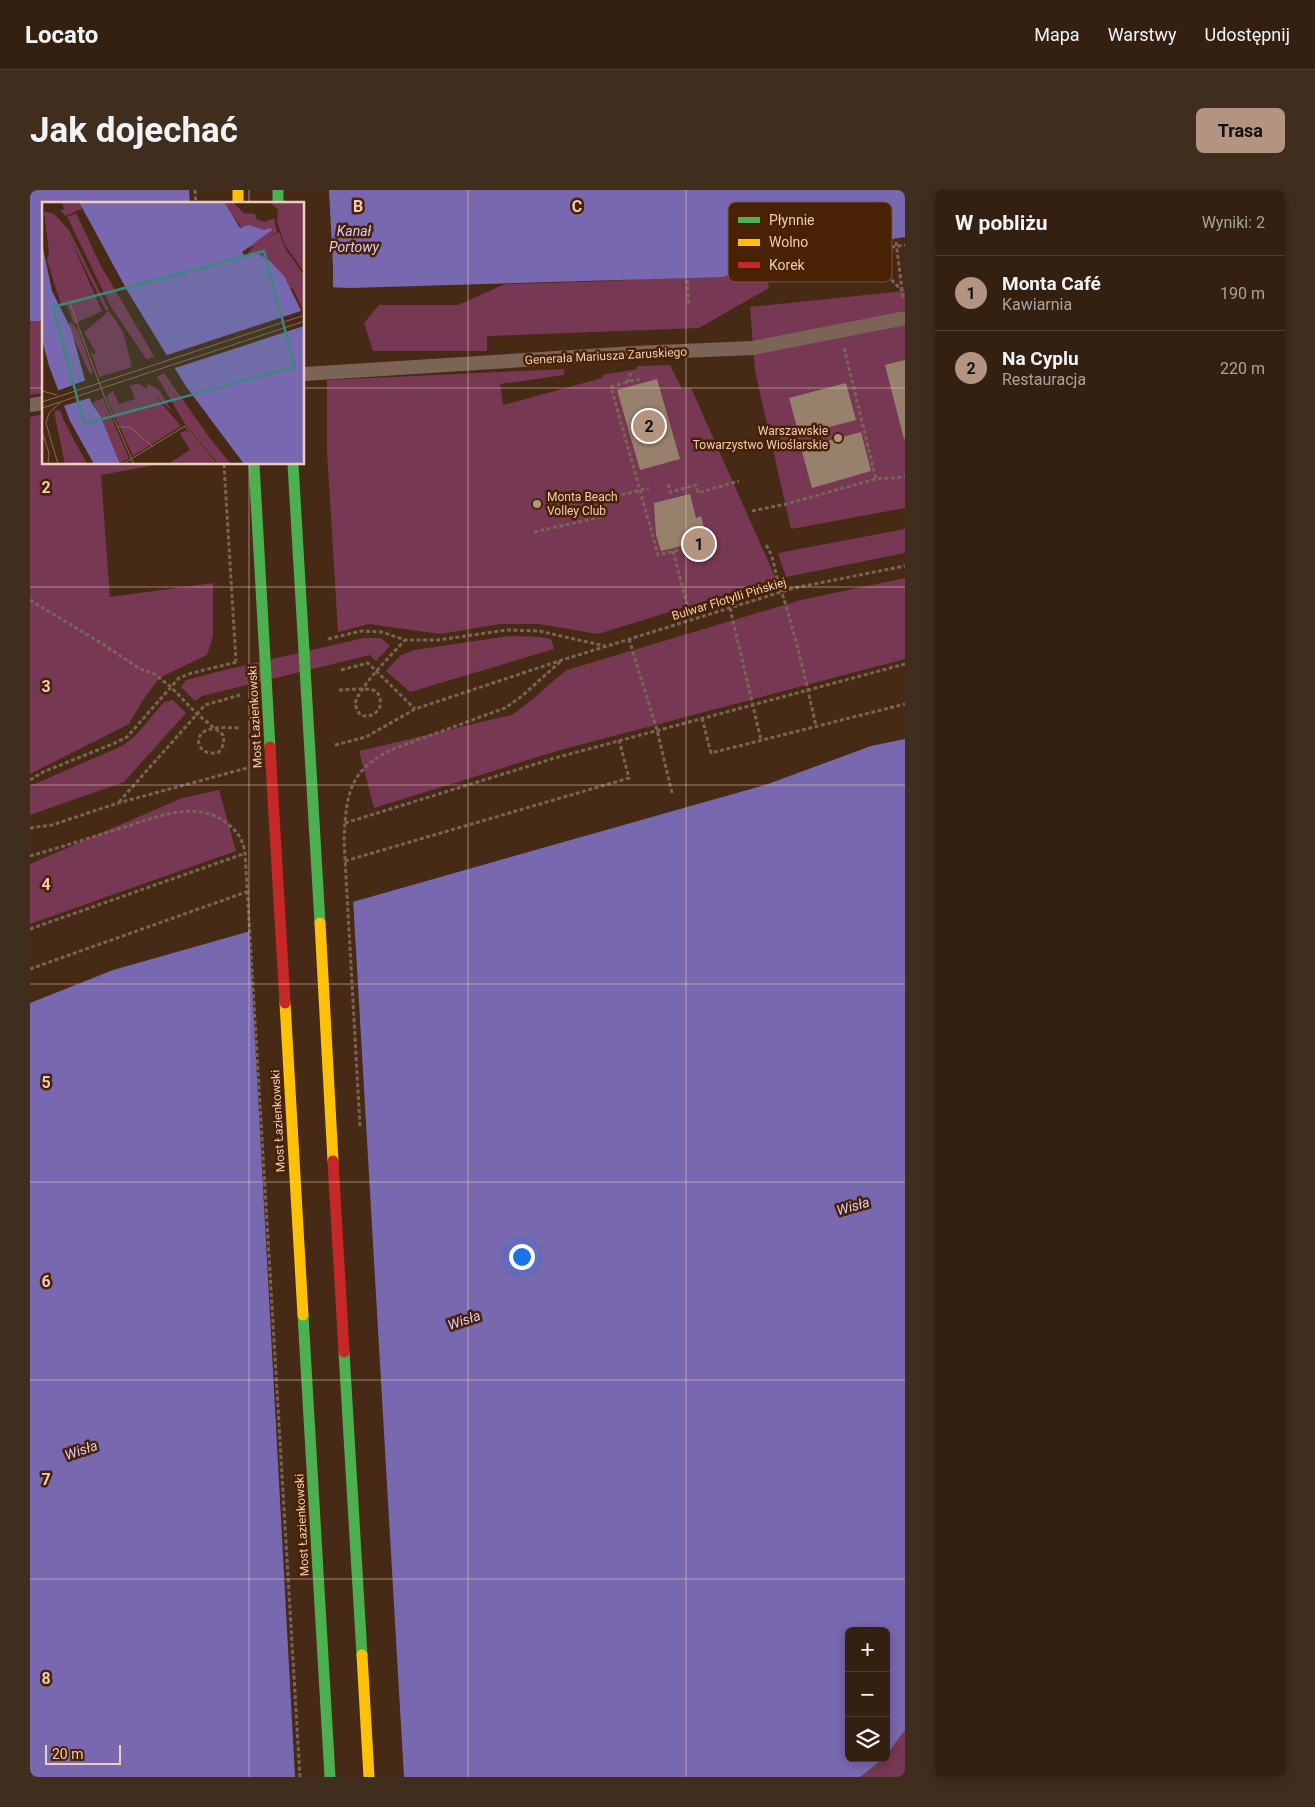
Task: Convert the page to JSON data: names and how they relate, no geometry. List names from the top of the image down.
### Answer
{
  "streets": {
    "main road": ["Most Łazienkowski"],
    "lane": ["Generała Mariusza Zaruskiego"],
    "path": ["Bulwar Flotylli Pińskiej"]
  },
  "water": ["Kanał Portowy", "Wisła"],
  "places": ["Warszawskie Towarzystwo Wioślarskie", "Monta Beach Volley Club"],
  "legend": ["Płynnie", "Wolno", "Korek"],
  "scale_bar": "20 m",
  "page": {
    "header": "Locato",
    "nav": ["Mapa", "Warstwy", "Udostępnij"],
    "buttons": "Trasa",
    "title": "Jak dojechać",
    "heading": ["W pobliżu", "Wyniki: 2"],
    "list": [
      {
        "mark": "1",
        "name": "Monta Café",
        "note": "Kawiarnia",
        "value": "190 m"
      },
      {
        "mark": "2",
        "name": "Na Cyplu",
        "note": "Restauracja",
        "value": "220 m"
      }
    ],
    "pins": ["2", "1"],
    "map_buttons": ["+", "−"],
    "scale": "20 m"
  },
  "grid": {
    "columns": ["B", "C"],
    "rows": [
      "2",
      "3",
      "4",
      "5",
      "6",
      "7",
      "8"
    ]
  }
}
